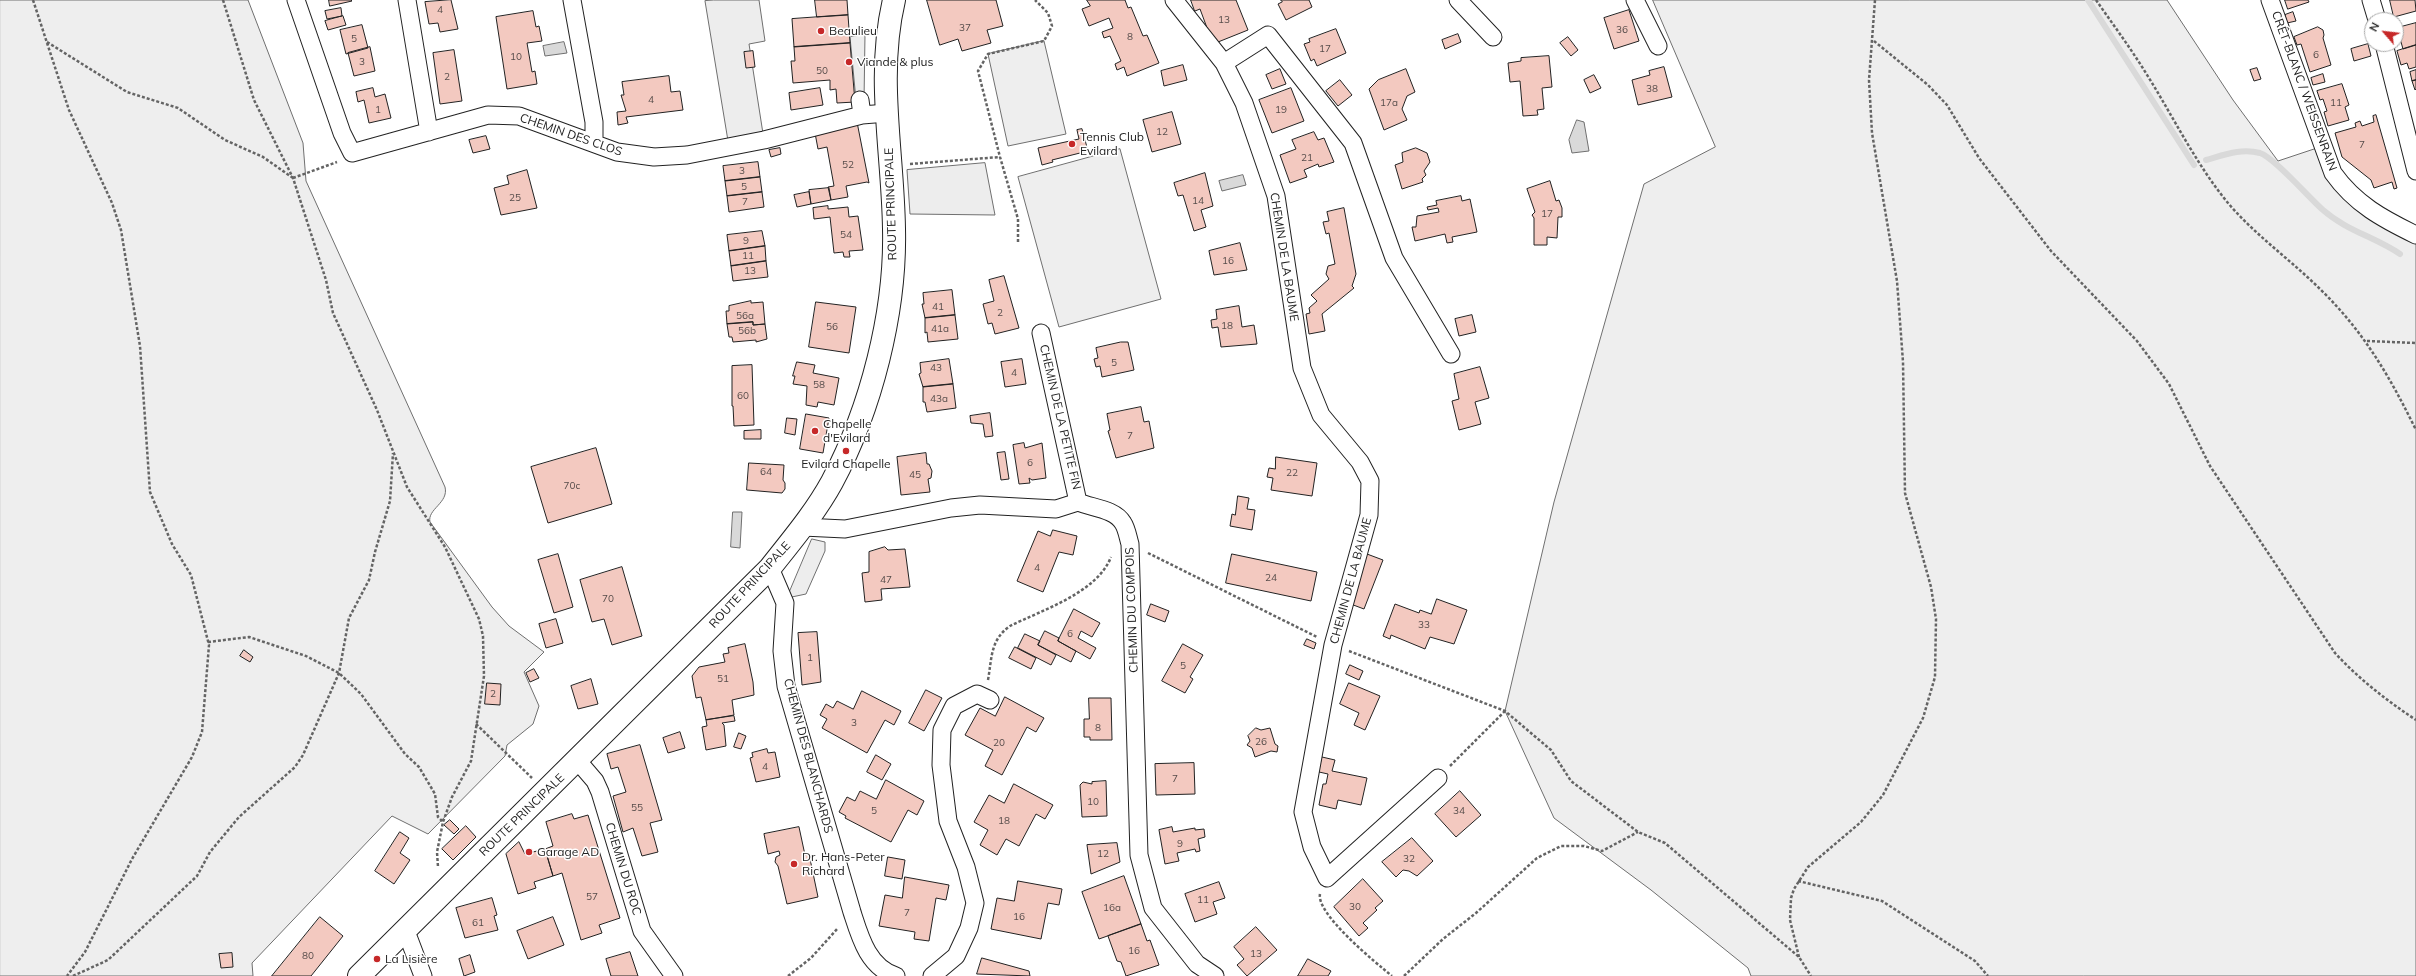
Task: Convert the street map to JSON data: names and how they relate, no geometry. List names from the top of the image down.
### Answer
{
  "streets": {
    "street": [
      "CRÊT-BLANC / WEISSENRAIN",
      "CHEMIN DES CLOS",
      "ROUTE PRINCIPALE",
      "CHEMIN DE LA BAUME",
      "CHEMIN DE LA PETITE FIN",
      "CHEMIN DU COMPOIS",
      "CHEMIN DES BLANCHARDS",
      "CHEMIN DU ROC"
    ]
  },
  "crossings": [
    ["CHEMIN DES CLOS", "ROUTE PRINCIPALE"],
    ["ROUTE PRINCIPALE", "CHEMIN DES BLANCHARDS"],
    ["ROUTE PRINCIPALE", "CHEMIN DU ROC"],
    ["CHEMIN DE LA PETITE FIN", "CHEMIN DU COMPOIS"]
  ],
  "places": [
    "Beaulieu",
    "Viande & plus",
    "Tennis Club Evilard",
    "Chapelle d'Evilard",
    "Evilard Chapelle",
    "Garage AD",
    "Dr. Hans-Peter Richard",
    "La Lisière"
  ],
  "house_numbers": [
    "4",
    "13",
    "37",
    "36",
    "8",
    "5",
    "17",
    "6",
    "10",
    "3",
    "50",
    "2",
    "38",
    "4",
    "17a",
    "11",
    "1",
    "19",
    "12",
    "7",
    "21",
    "52",
    "3",
    "5",
    "25",
    "14",
    "7",
    "17",
    "54",
    "9",
    "11",
    "16",
    "13",
    "41",
    "2",
    "56a",
    "18",
    "56",
    "41a",
    "56b",
    "5",
    "43",
    "4",
    "58",
    "60",
    "43a",
    "7",
    "6",
    "64",
    "22",
    "45",
    "70c",
    "4",
    "24",
    "47",
    "70",
    "33",
    "6",
    "1",
    "5",
    "51",
    "2",
    "3",
    "8",
    "26",
    "20",
    "4",
    "7",
    "10",
    "55",
    "5",
    "34",
    "18",
    "9",
    "12",
    "32",
    "57",
    "11",
    "30",
    "16a",
    "7",
    "16",
    "61",
    "16",
    "13",
    "80"
  ],
  "north": "top left"
}
